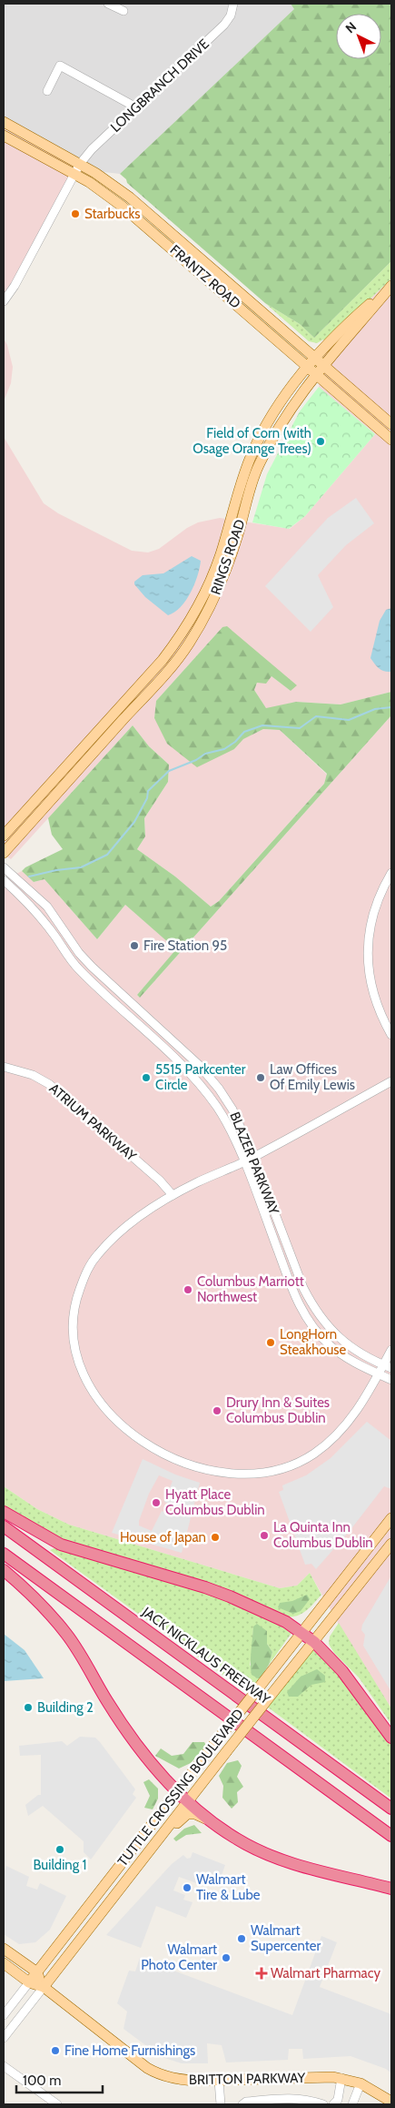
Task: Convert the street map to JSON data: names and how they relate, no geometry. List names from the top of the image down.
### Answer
{
  "streets": {
    "highway": ["JACK NICKLAUS FREEWAY"],
    "main road": [
      "FRANTZ ROAD",
      "RINGS ROAD",
      "TUTTLE CROSSING BOULEVARD",
      "BRITTON PARKWAY"
    ],
    "street": ["LONGBRANCH DRIVE", "ATRIUM PARKWAY", "BLAZER PARKWAY"]
  },
  "crossings": [
    ["LONGBRANCH DRIVE", "FRANTZ ROAD"],
    ["FRANTZ ROAD", "RINGS ROAD"],
    ["TUTTLE CROSSING BOULEVARD", "BRITTON PARKWAY"]
  ],
  "places": {
    "other": [
      "Starbucks",
      "Field of Corn (with Osage Orange Trees)",
      "Fire Station 95",
      "5515 Parkcenter Circle",
      "Law Offices Of Emily Lewis",
      "Columbus Marriott Northwest",
      "LongHorn Steakhouse",
      "Drury Inn & Suites Columbus Dublin",
      "Hyatt Place Columbus Dublin",
      "La Quinta Inn Columbus Dublin",
      "House of Japan",
      "Building 2",
      "Building 1",
      "Walmart Tire & Lube",
      "Walmart Supercenter",
      "Walmart Photo Center",
      "Fine Home Furnishings"
    ],
    "health": ["Walmart Pharmacy"]
  },
  "scale_bar": "100 m",
  "north": "top left"
}
